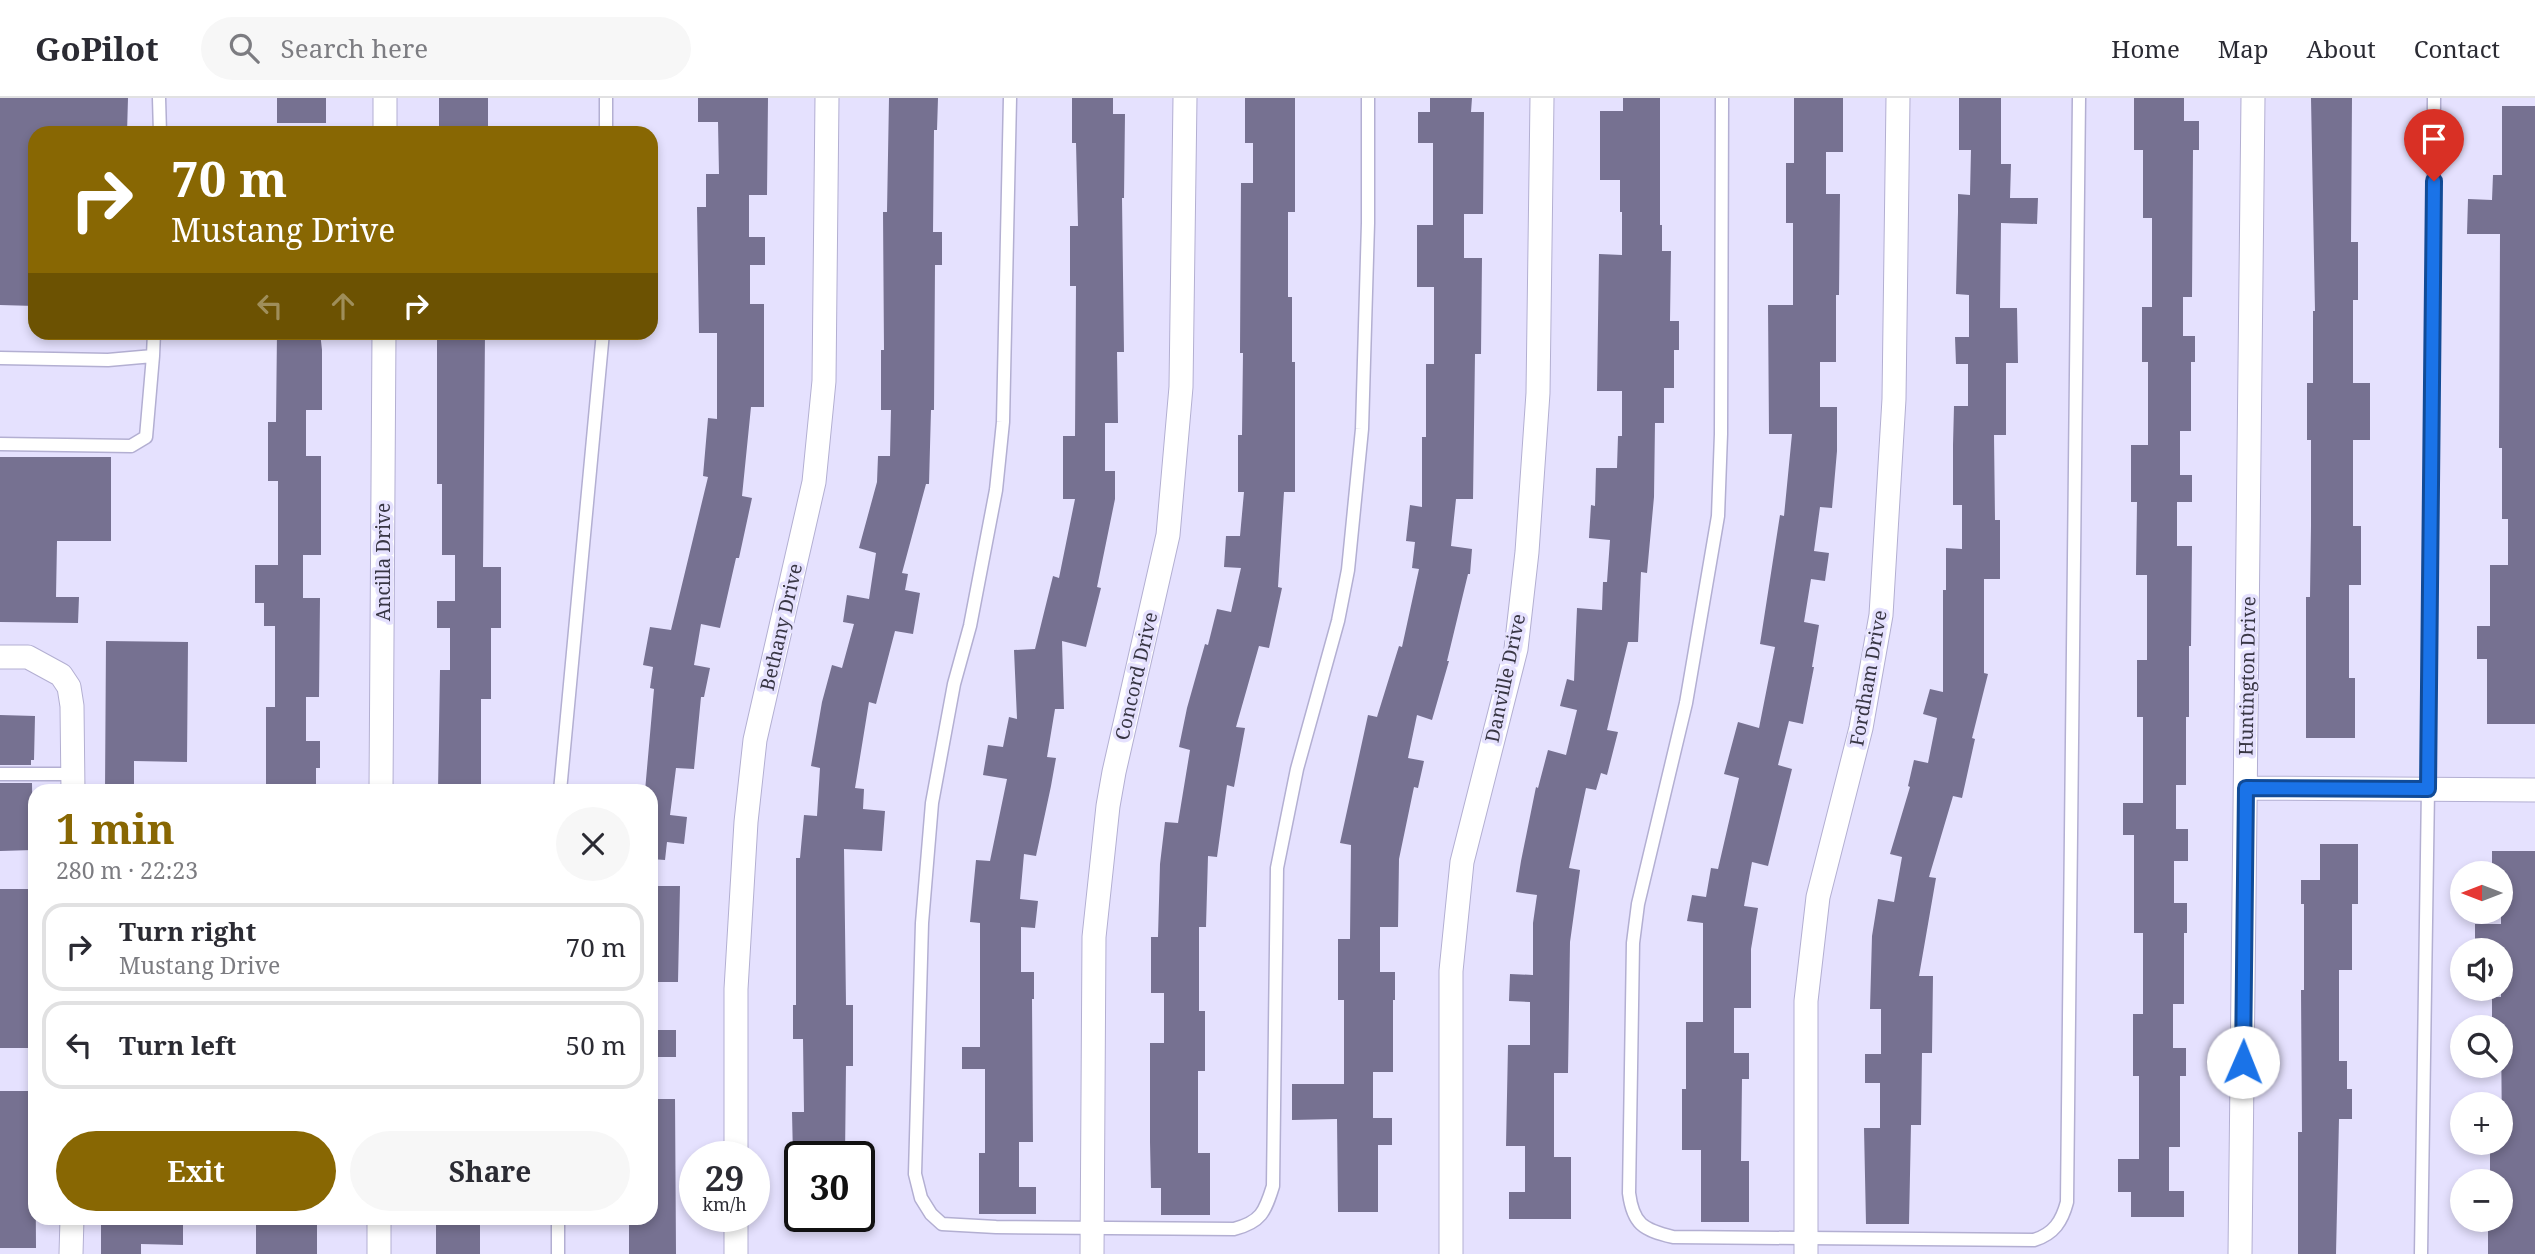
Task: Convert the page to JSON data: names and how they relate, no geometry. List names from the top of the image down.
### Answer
{
  "streets": {
    "street": [
      "Ancilla Drive",
      "Bethany Drive",
      "Concord Drive",
      "Huntington Drive",
      "Danville Drive",
      "Fordham Drive"
    ]
  },
  "north": "left",
  "page": {
    "header": "GoPilot",
    "search": "Search here",
    "nav": [
      "Home",
      "Map",
      "About",
      "Contact"
    ],
    "turn": ["70 m", "Mustang Drive"],
    "heading": ["1 min", "280 m · 22:23"],
    "map_buttons": ["+", "−"],
    "list": [
      {
        "name": "Turn right",
        "note": "Mustang Drive",
        "value": "70 m"
      },
      {
        "name": "Turn left",
        "value": "50 m"
      }
    ],
    "buttons": ["Exit", "Share"],
    "speed": "29 km/h",
    "limit": "30"
  }
}
